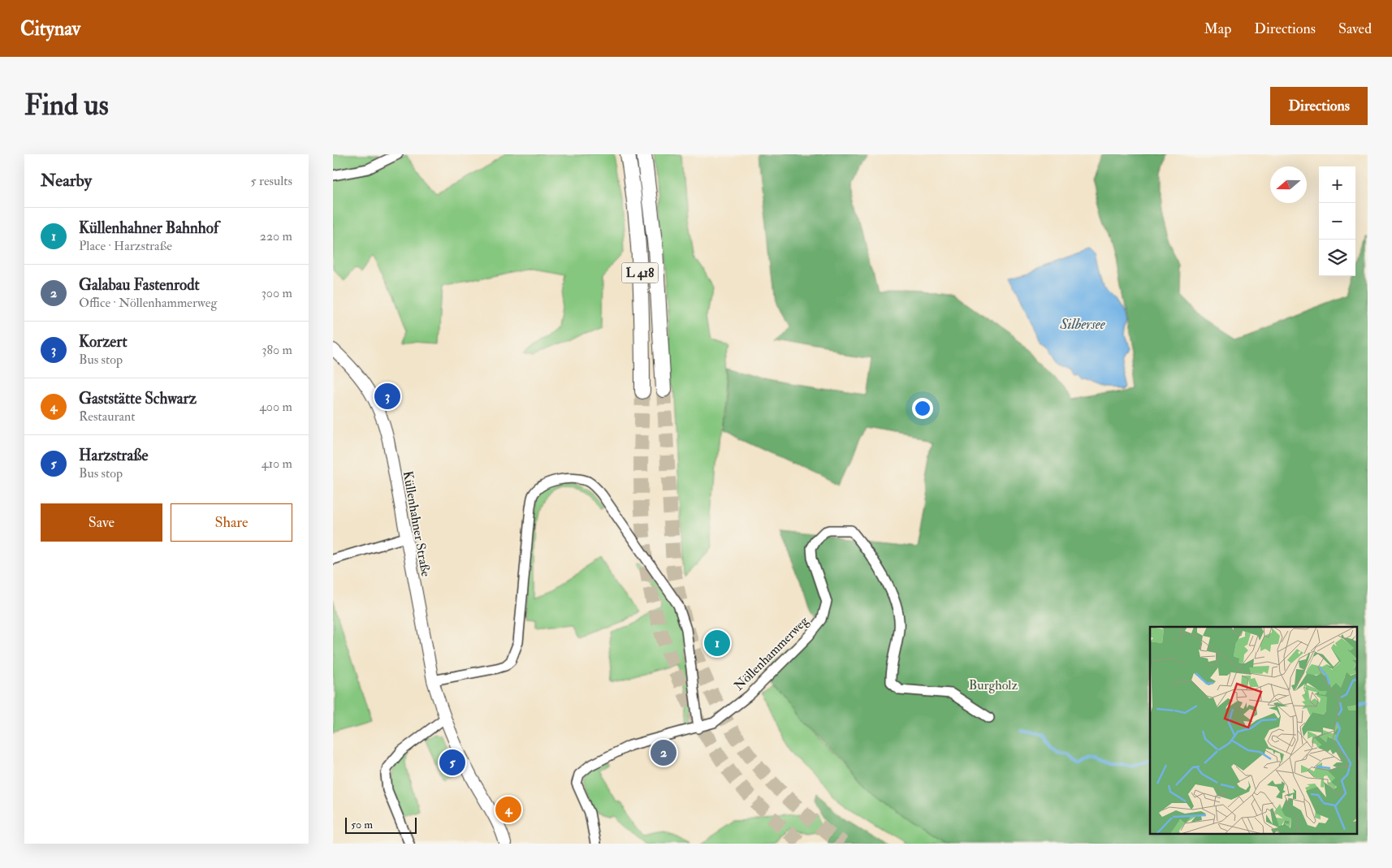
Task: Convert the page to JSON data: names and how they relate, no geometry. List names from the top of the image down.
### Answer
{
  "streets": {
    "highway": ["L 418"],
    "street": ["Küllenhahner Straße", "Nöllenhammerweg"]
  },
  "water": ["Silbersee"],
  "parks": ["Burgholz"],
  "scale_bar": "50 m",
  "north": "left",
  "page": {
    "header": "Citynav",
    "nav": ["Map", "Directions", "Saved"],
    "buttons": [
      "Directions",
      ["Save", "Share"]
    ],
    "title": "Find us",
    "heading": ["Nearby", "5 results"],
    "map_buttons": ["+", "−"],
    "list": [
      {
        "mark": "1",
        "name": "Küllenhahner Bahnhof",
        "note": "Place · Harzstraße",
        "value": "220 m"
      },
      {
        "mark": "2",
        "name": "Galabau Fastenrodt",
        "note": "Office · Nöllenhammerweg",
        "value": "300 m"
      },
      {
        "mark": "3",
        "name": "Korzert",
        "note": "Bus stop",
        "value": "380 m"
      },
      {
        "mark": "4",
        "name": "Gaststätte Schwarz",
        "note": "Restaurant",
        "value": "400 m"
      },
      {
        "mark": "5",
        "name": "Harzstraße",
        "note": "Bus stop",
        "value": "410 m"
      }
    ],
    "pins": [
      "3",
      "1",
      "2",
      "5",
      "4"
    ],
    "scale": "50 m"
  }
}
